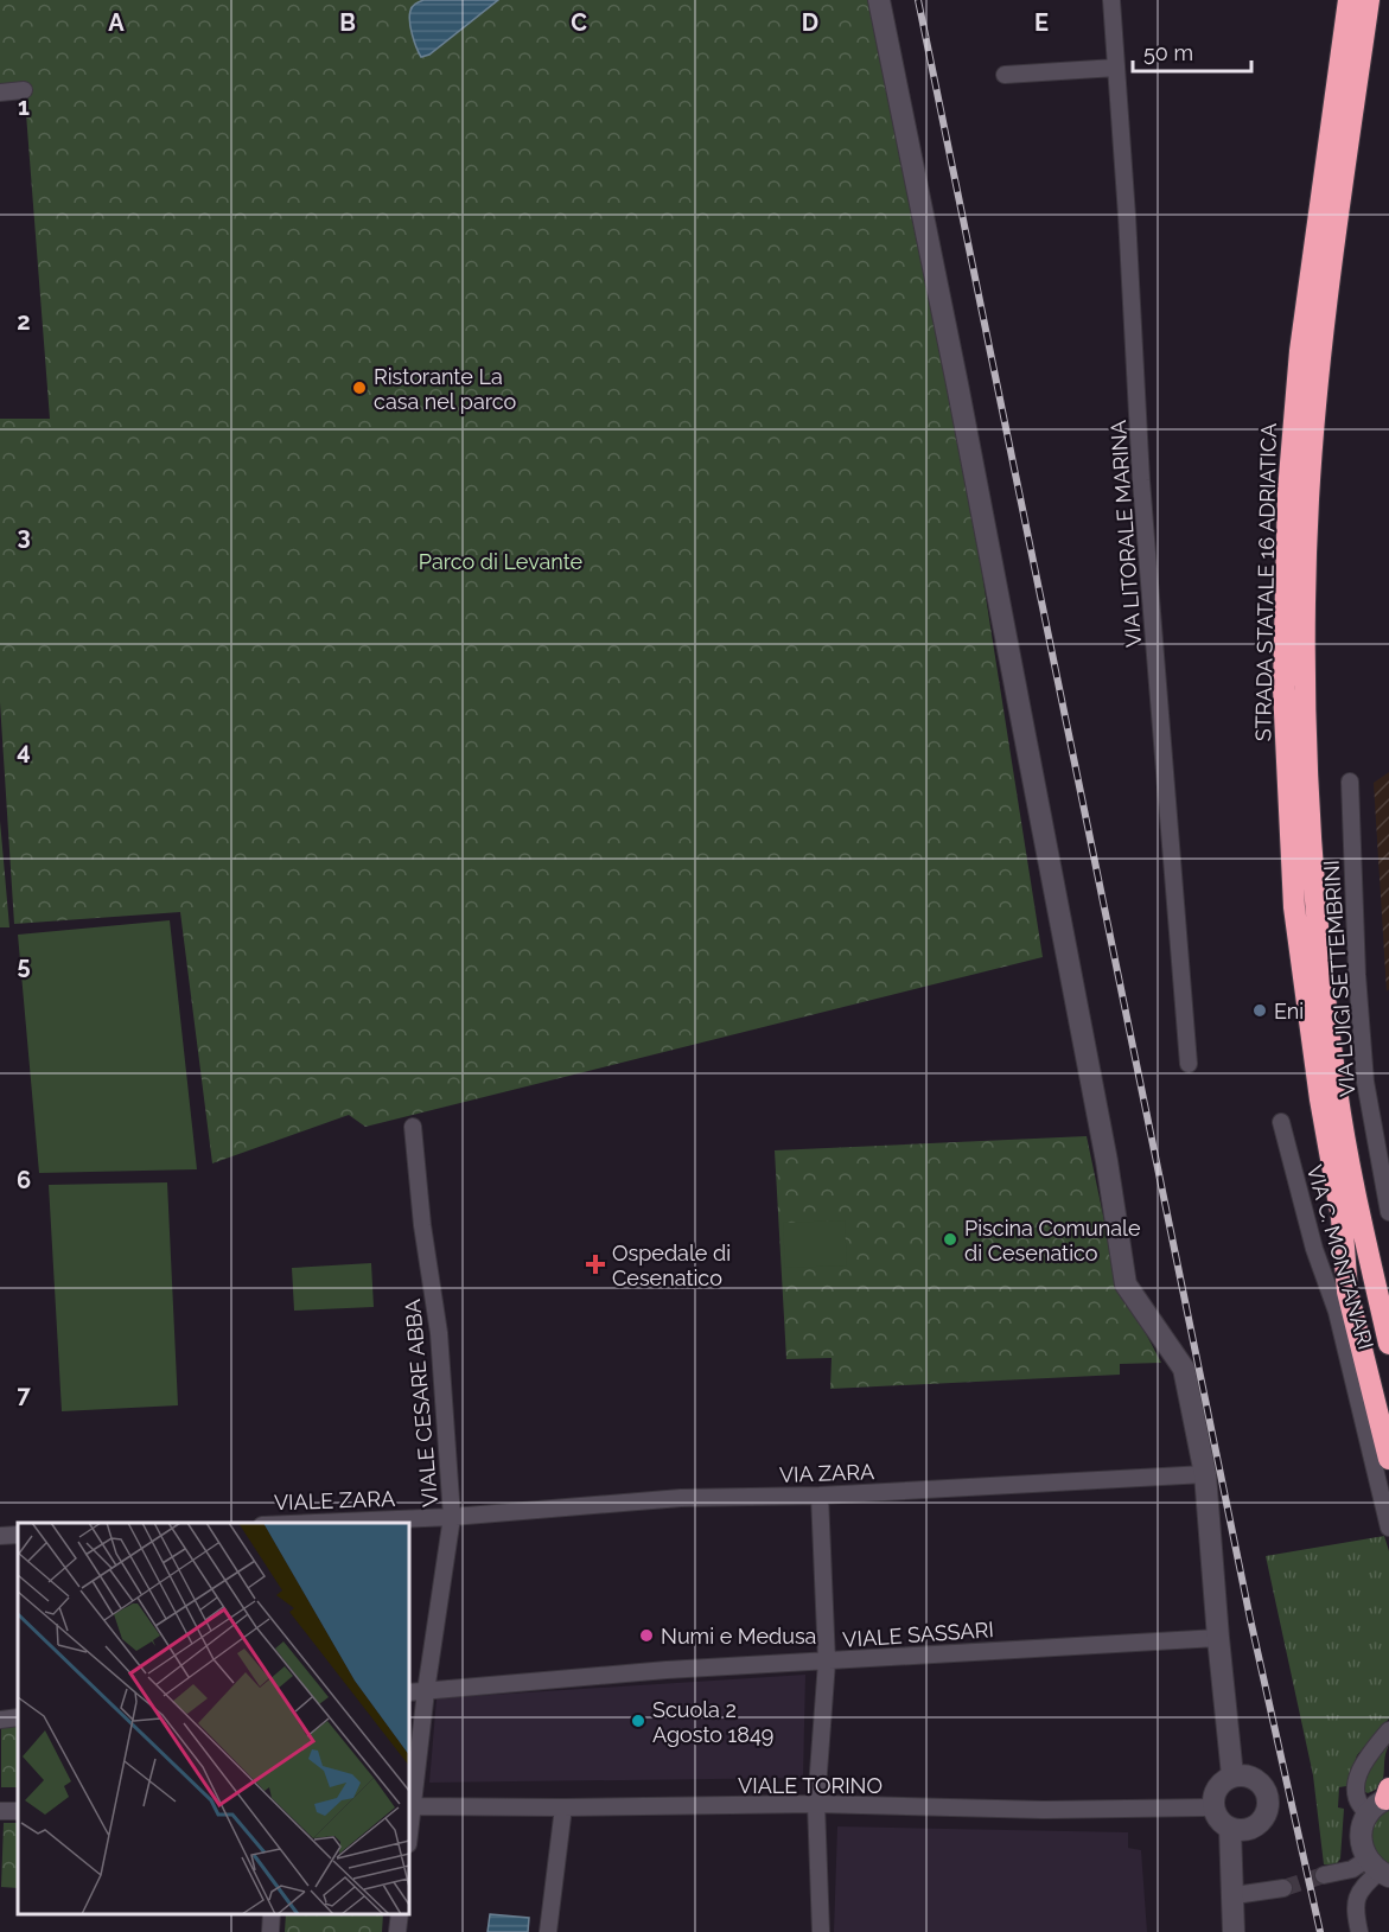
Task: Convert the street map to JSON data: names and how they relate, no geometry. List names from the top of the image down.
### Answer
{
  "streets": {
    "highway": ["STRADA STATALE 16 ADRIATICA"],
    "street": [
      "VIA LITORALE MARINA",
      "VIA LUIGI SETTEMBRINI",
      "VIA C. MONTANARI",
      "VIALE CESARE ABBA",
      "VIA ZARA",
      "VIALE ZARA",
      "VIALE SASSARI",
      "VIALE TORINO"
    ]
  },
  "crossings": [
    ["VIALE CESARE ABBA", "VIA ZARA"],
    ["VIALE CESARE ABBA", "VIALE ZARA"],
    ["VIALE CESARE ABBA", "VIALE SASSARI"],
    ["VIALE CESARE ABBA", "VIALE TORINO"],
    ["VIA ZARA", "VIALE ZARA"]
  ],
  "parks": ["Parco di Levante"],
  "places": {
    "other": [
      "Ristorante La casa nel parco",
      "Eni",
      "Piscina Comunale di Cesenatico",
      "Numi e Medusa",
      "Scuola 2 Agosto 1849"
    ],
    "health": ["Ospedale di Cesenatico"]
  },
  "scale_bar": "50 m",
  "grid": {
    "columns": [
      "A",
      "B",
      "C",
      "D",
      "E"
    ],
    "rows": [
      "1",
      "2",
      "3",
      "4",
      "5",
      "6",
      "7"
    ]
  }
}
